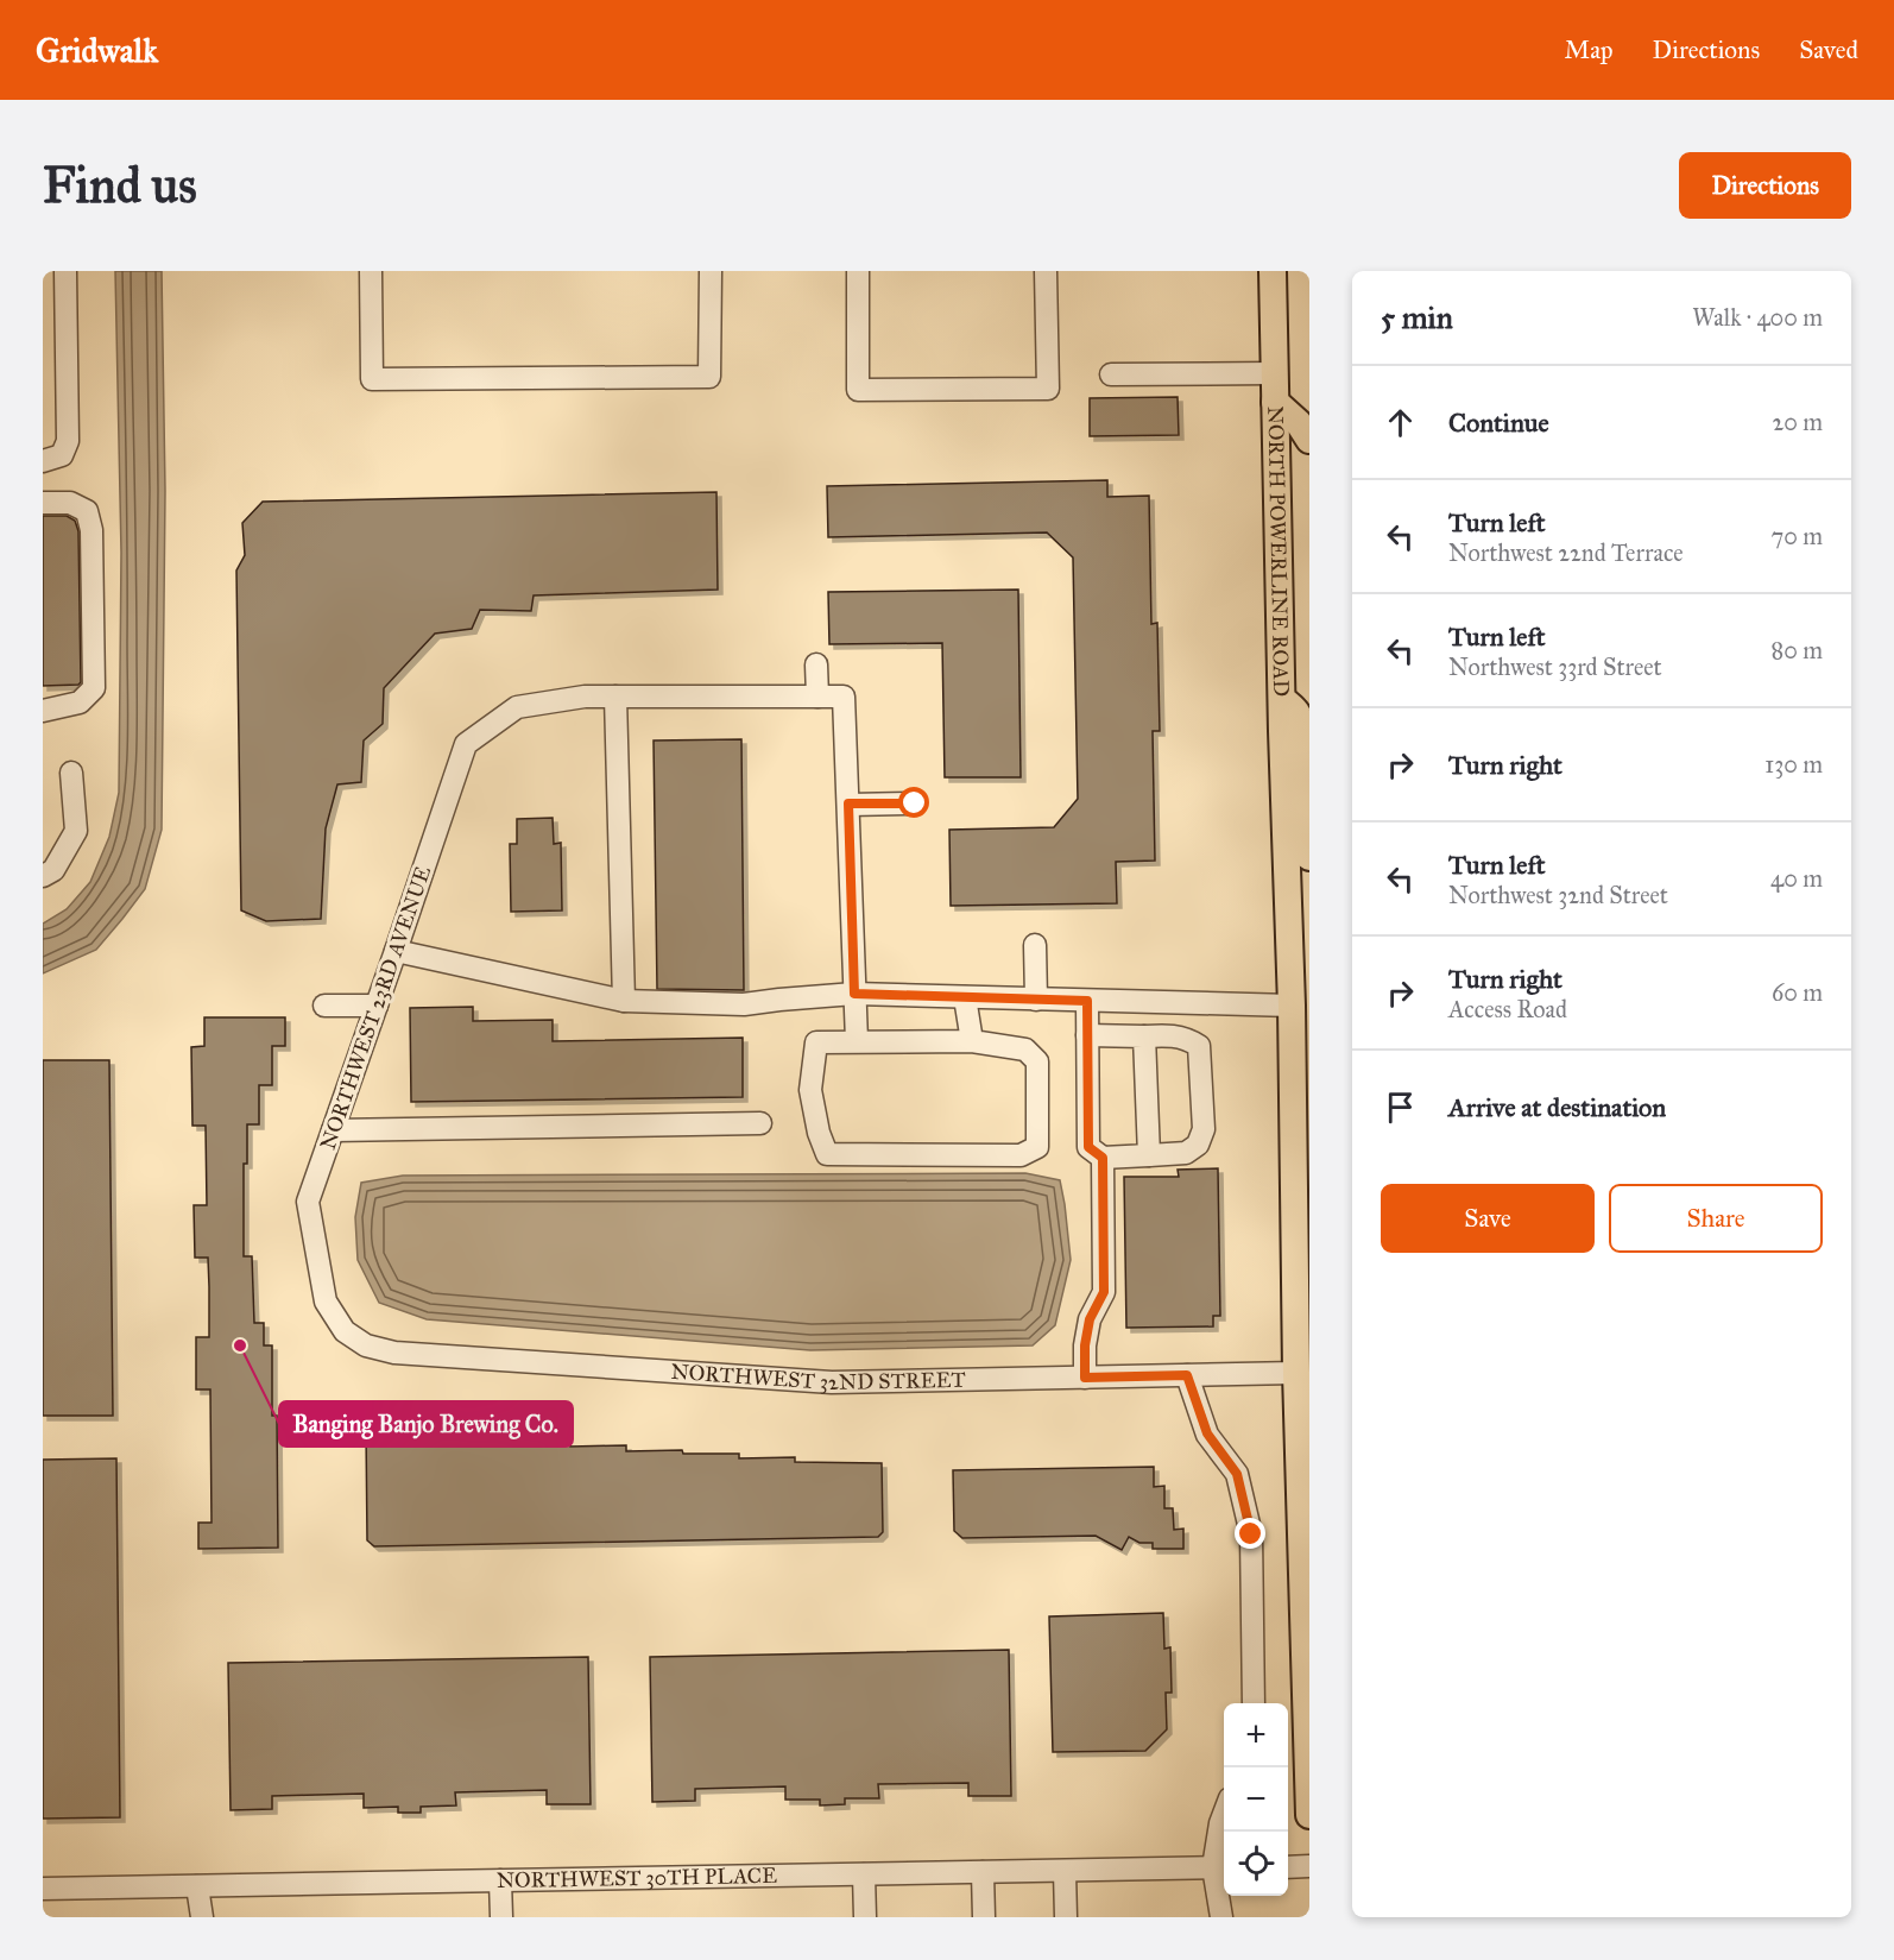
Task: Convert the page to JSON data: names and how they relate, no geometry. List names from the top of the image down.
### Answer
{
  "streets": {
    "main road": ["NORTH POWERLINE ROAD"],
    "street": ["NORTHWEST 23RD AVENUE", "NORTHWEST 32ND STREET", "NORTHWEST 30TH PLACE"]
  },
  "crossings": [
    ["NORTH POWERLINE ROAD", "NORTHWEST 32ND STREET"],
    ["NORTHWEST 23RD AVENUE", "NORTHWEST 32ND STREET"]
  ],
  "places": ["Banging Banjo Brewing Co."],
  "page": {
    "header": "Gridwalk",
    "nav": ["Map", "Directions", "Saved"],
    "buttons": [
      "Directions",
      ["Save", "Share"]
    ],
    "title": "Find us",
    "heading": ["5 min", "Walk · 400 m"],
    "list": [
      ["Continue", "20 m"],
      ["Turn left", "Northwest 22nd Terrace", "70 m"],
      ["Turn left", "Northwest 33rd Street", "80 m"],
      ["Turn right", "130 m"],
      ["Turn left", "Northwest 32nd Street", "40 m"],
      ["Turn right", "Access Road", "60 m"],
      "Arrive at destination"
    ],
    "map_buttons": ["+", "−"]
  }
}
